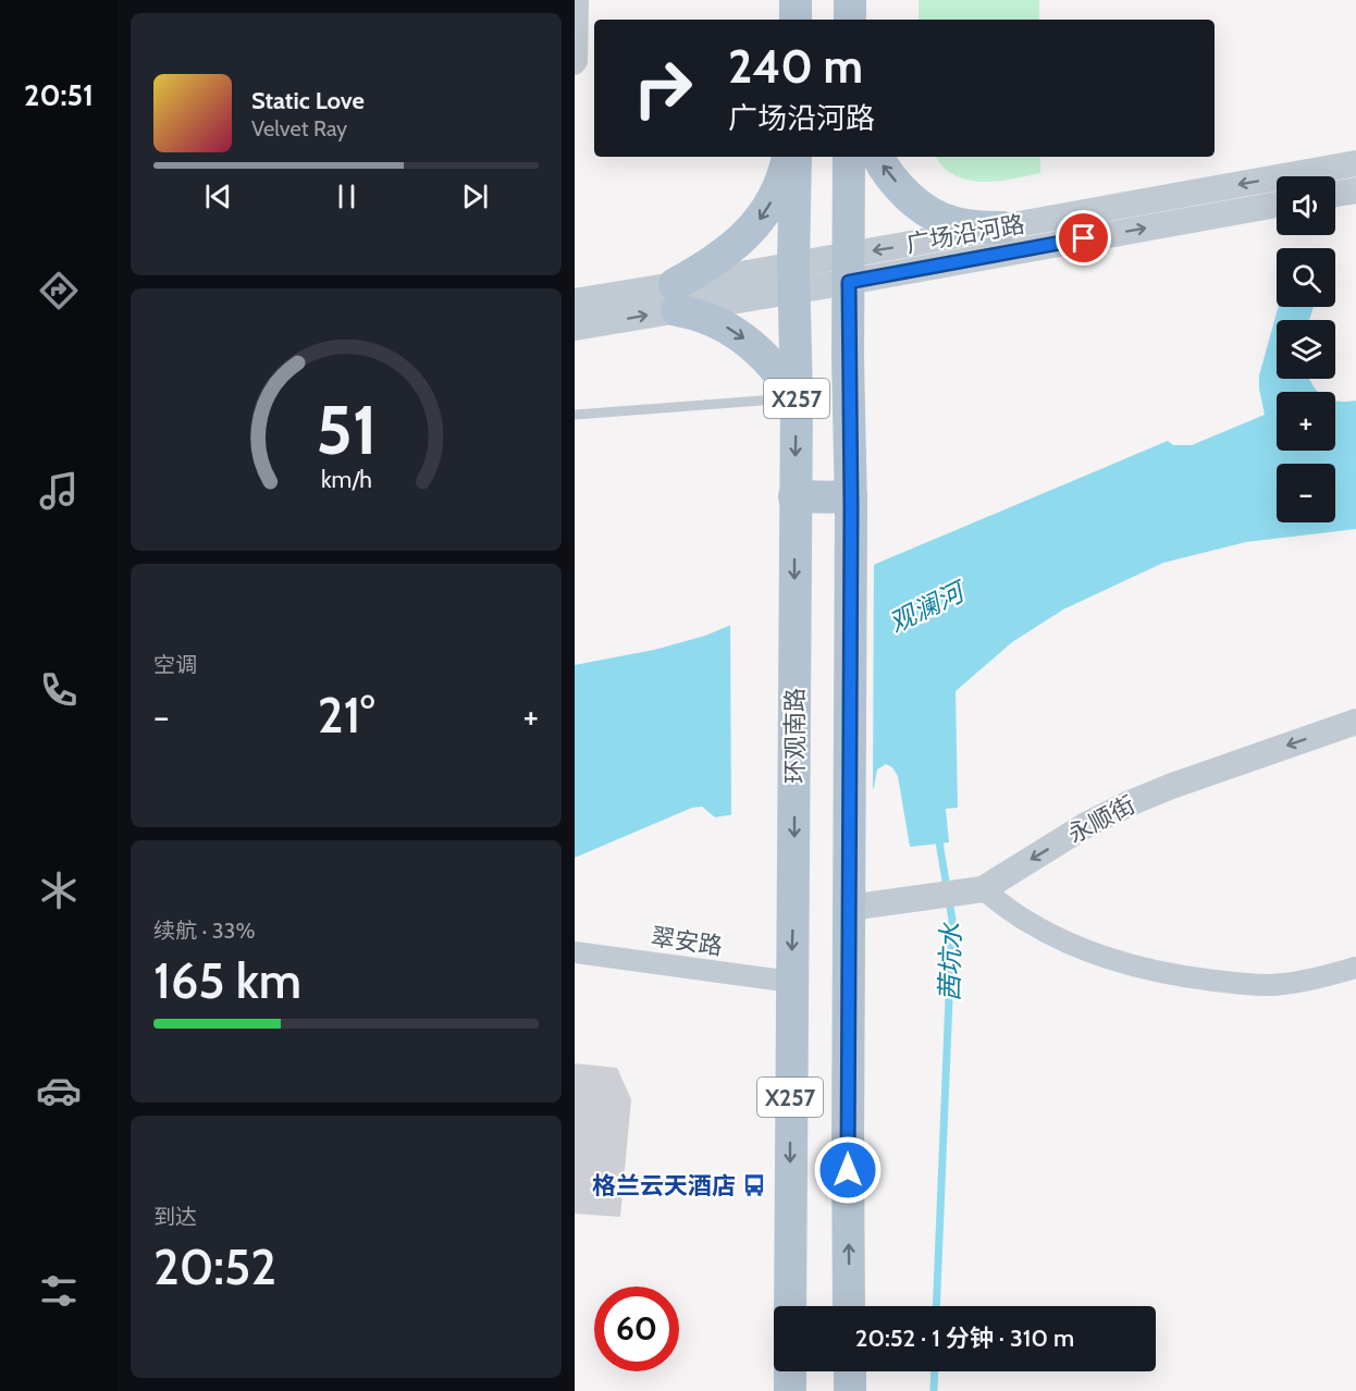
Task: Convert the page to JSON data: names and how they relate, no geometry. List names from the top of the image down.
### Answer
{
  "streets": {
    "main road": ["X257", "环观南路"],
    "street": ["广场沿河路", "永顺街", "翠安路"]
  },
  "crossings": [
    ["广场沿河路", "X257"],
    ["广场沿河路", "环观南路"],
    ["X257", "永顺街"],
    ["环观南路", "翠安路"]
  ],
  "one_way": ["永顺街"],
  "water": ["观澜河", "茜坑水"],
  "places": {
    "bus stop": ["格兰云天酒店"]
  },
  "page": {
    "tabs": "20:51",
    "turn": ["240 m", "广场沿河路"],
    "song": ["Static Love", "Velvet Ray"],
    "map_buttons": ["+", "−"],
    "tile": [
      "空调",
      ["续航 · 33%", "165 km"],
      ["到达", "20:52"]
    ],
    "heat": ["−", "21°", "+"],
    "limit": "60",
    "trip": "20:52 · 1 分钟 · 310 m",
    "gauge": ["51", "km/h"]
  }
}
